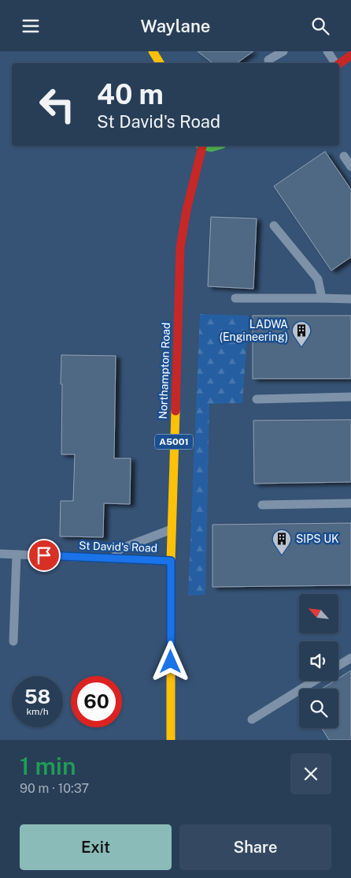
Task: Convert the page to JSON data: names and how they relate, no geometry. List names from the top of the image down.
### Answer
{
  "streets": {
    "main road": ["Northampton Road", "A5001"],
    "lane": ["St David's Road"]
  },
  "crossings": [
    ["Northampton Road", "St David's Road"]
  ],
  "places": {
    "building": ["LADWA (Engineering)", "SIPS UK"]
  },
  "north": "top left",
  "page": {
    "header": "Waylane",
    "turn": ["40 m", "St David's Road"],
    "speed": "58 km/h",
    "limit": "60",
    "heading": ["1 min", "90 m · 10:37"],
    "buttons": ["Exit", "Share"]
  }
}
